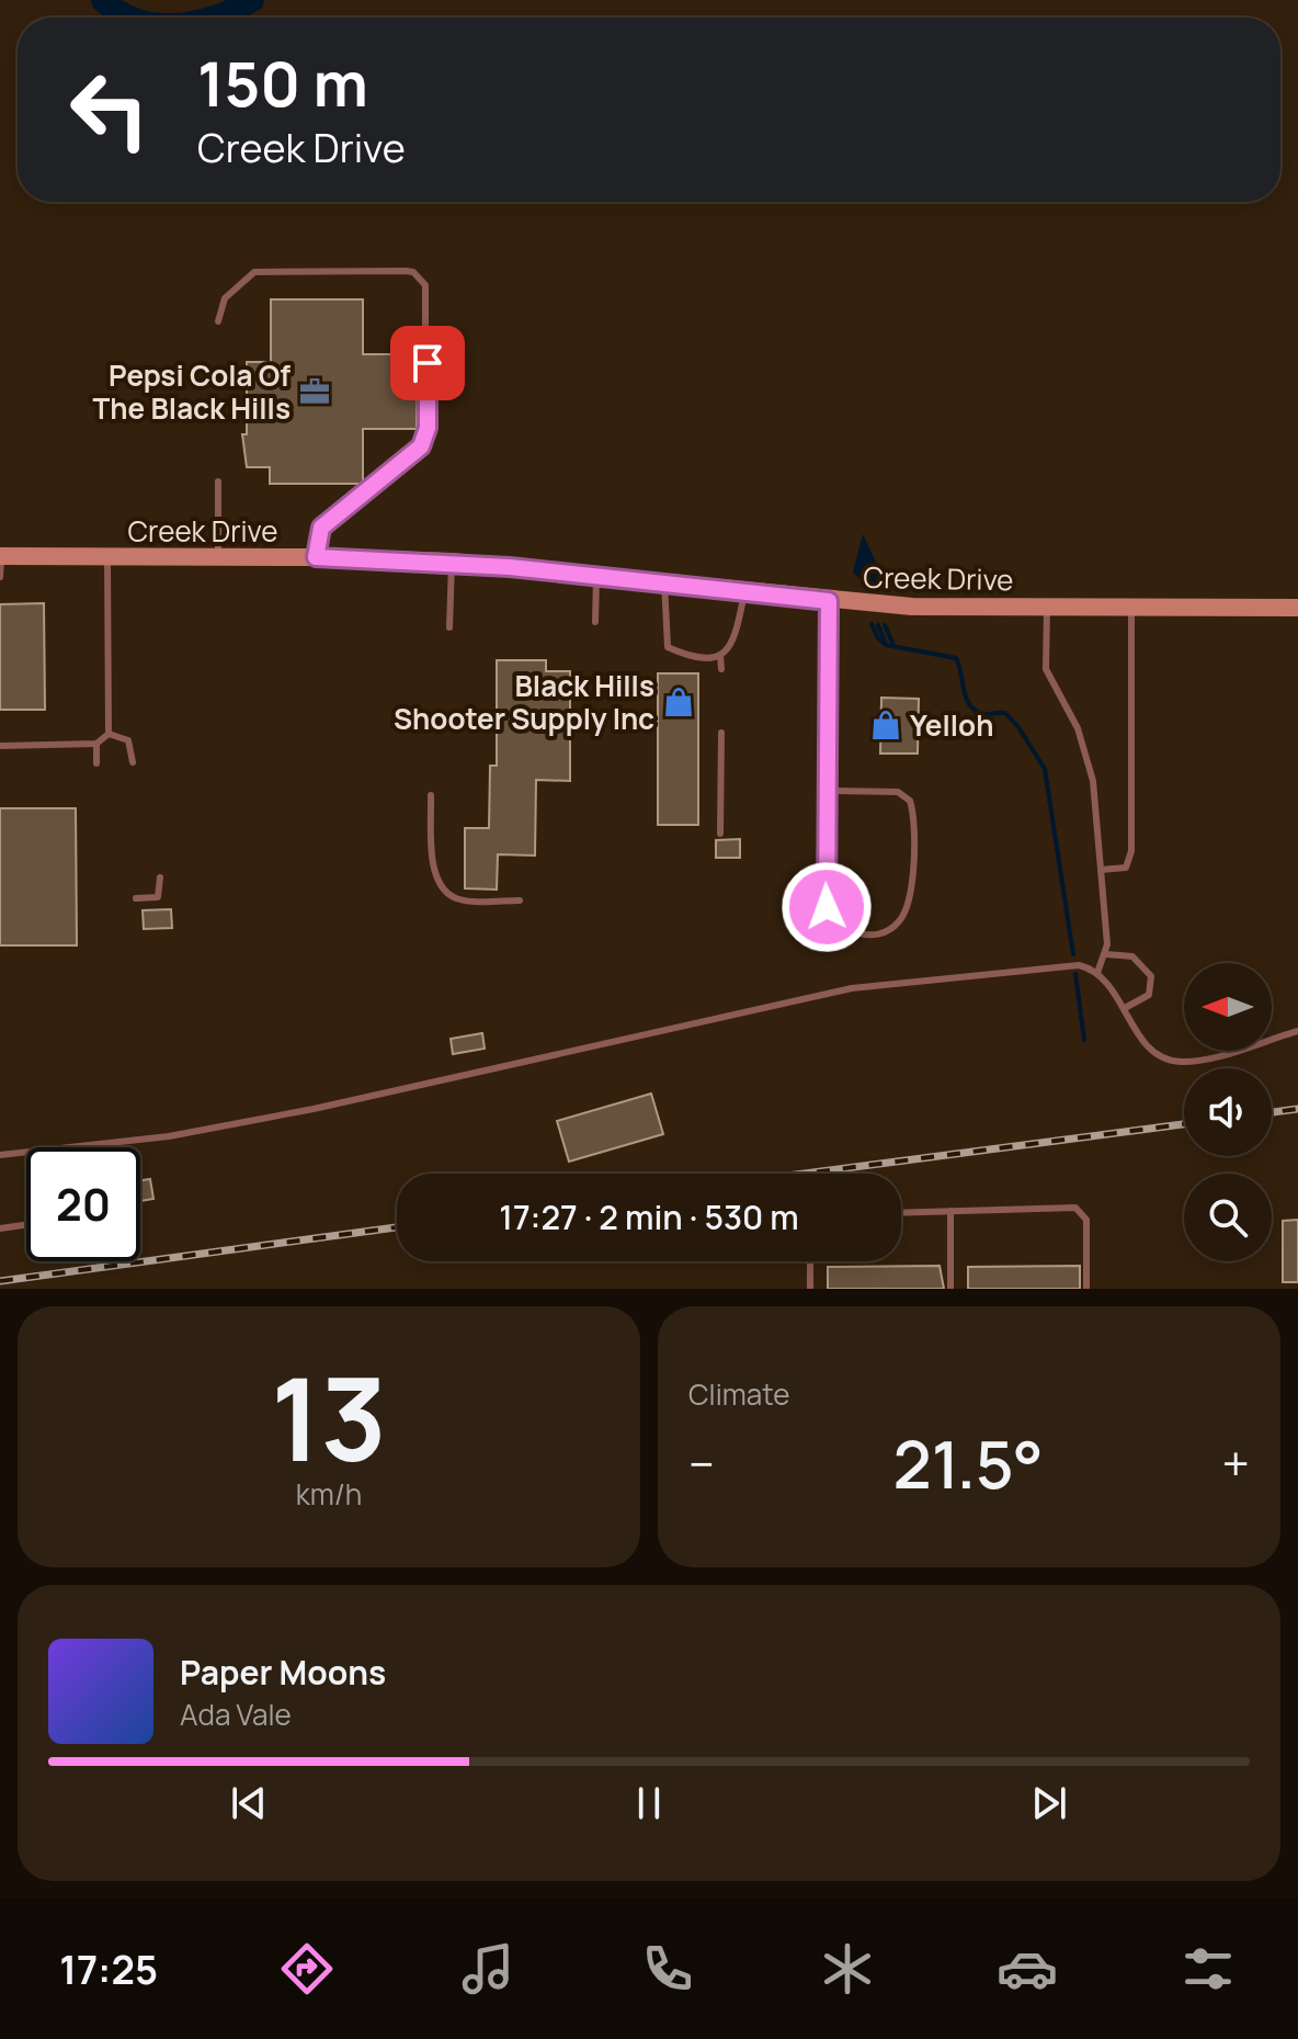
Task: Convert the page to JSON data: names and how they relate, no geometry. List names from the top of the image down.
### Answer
{
  "streets": {
    "street": ["Creek Drive"]
  },
  "places": {
    "office": ["Pepsi Cola Of The Black Hills"],
    "shop": ["Black Hills Shooter Supply Inc", "Yelloh"]
  },
  "north": "left",
  "page": {
    "turn": ["150 m", "Creek Drive"],
    "limit": "20",
    "trip": "17:27 · 2 min · 530 m",
    "tile": [
      ["13", "km/h"],
      "Climate"
    ],
    "heat": ["−", "21.5°", "+"],
    "song": ["Paper Moons", "Ada Vale"],
    "tabs": "17:25"
  }
}
